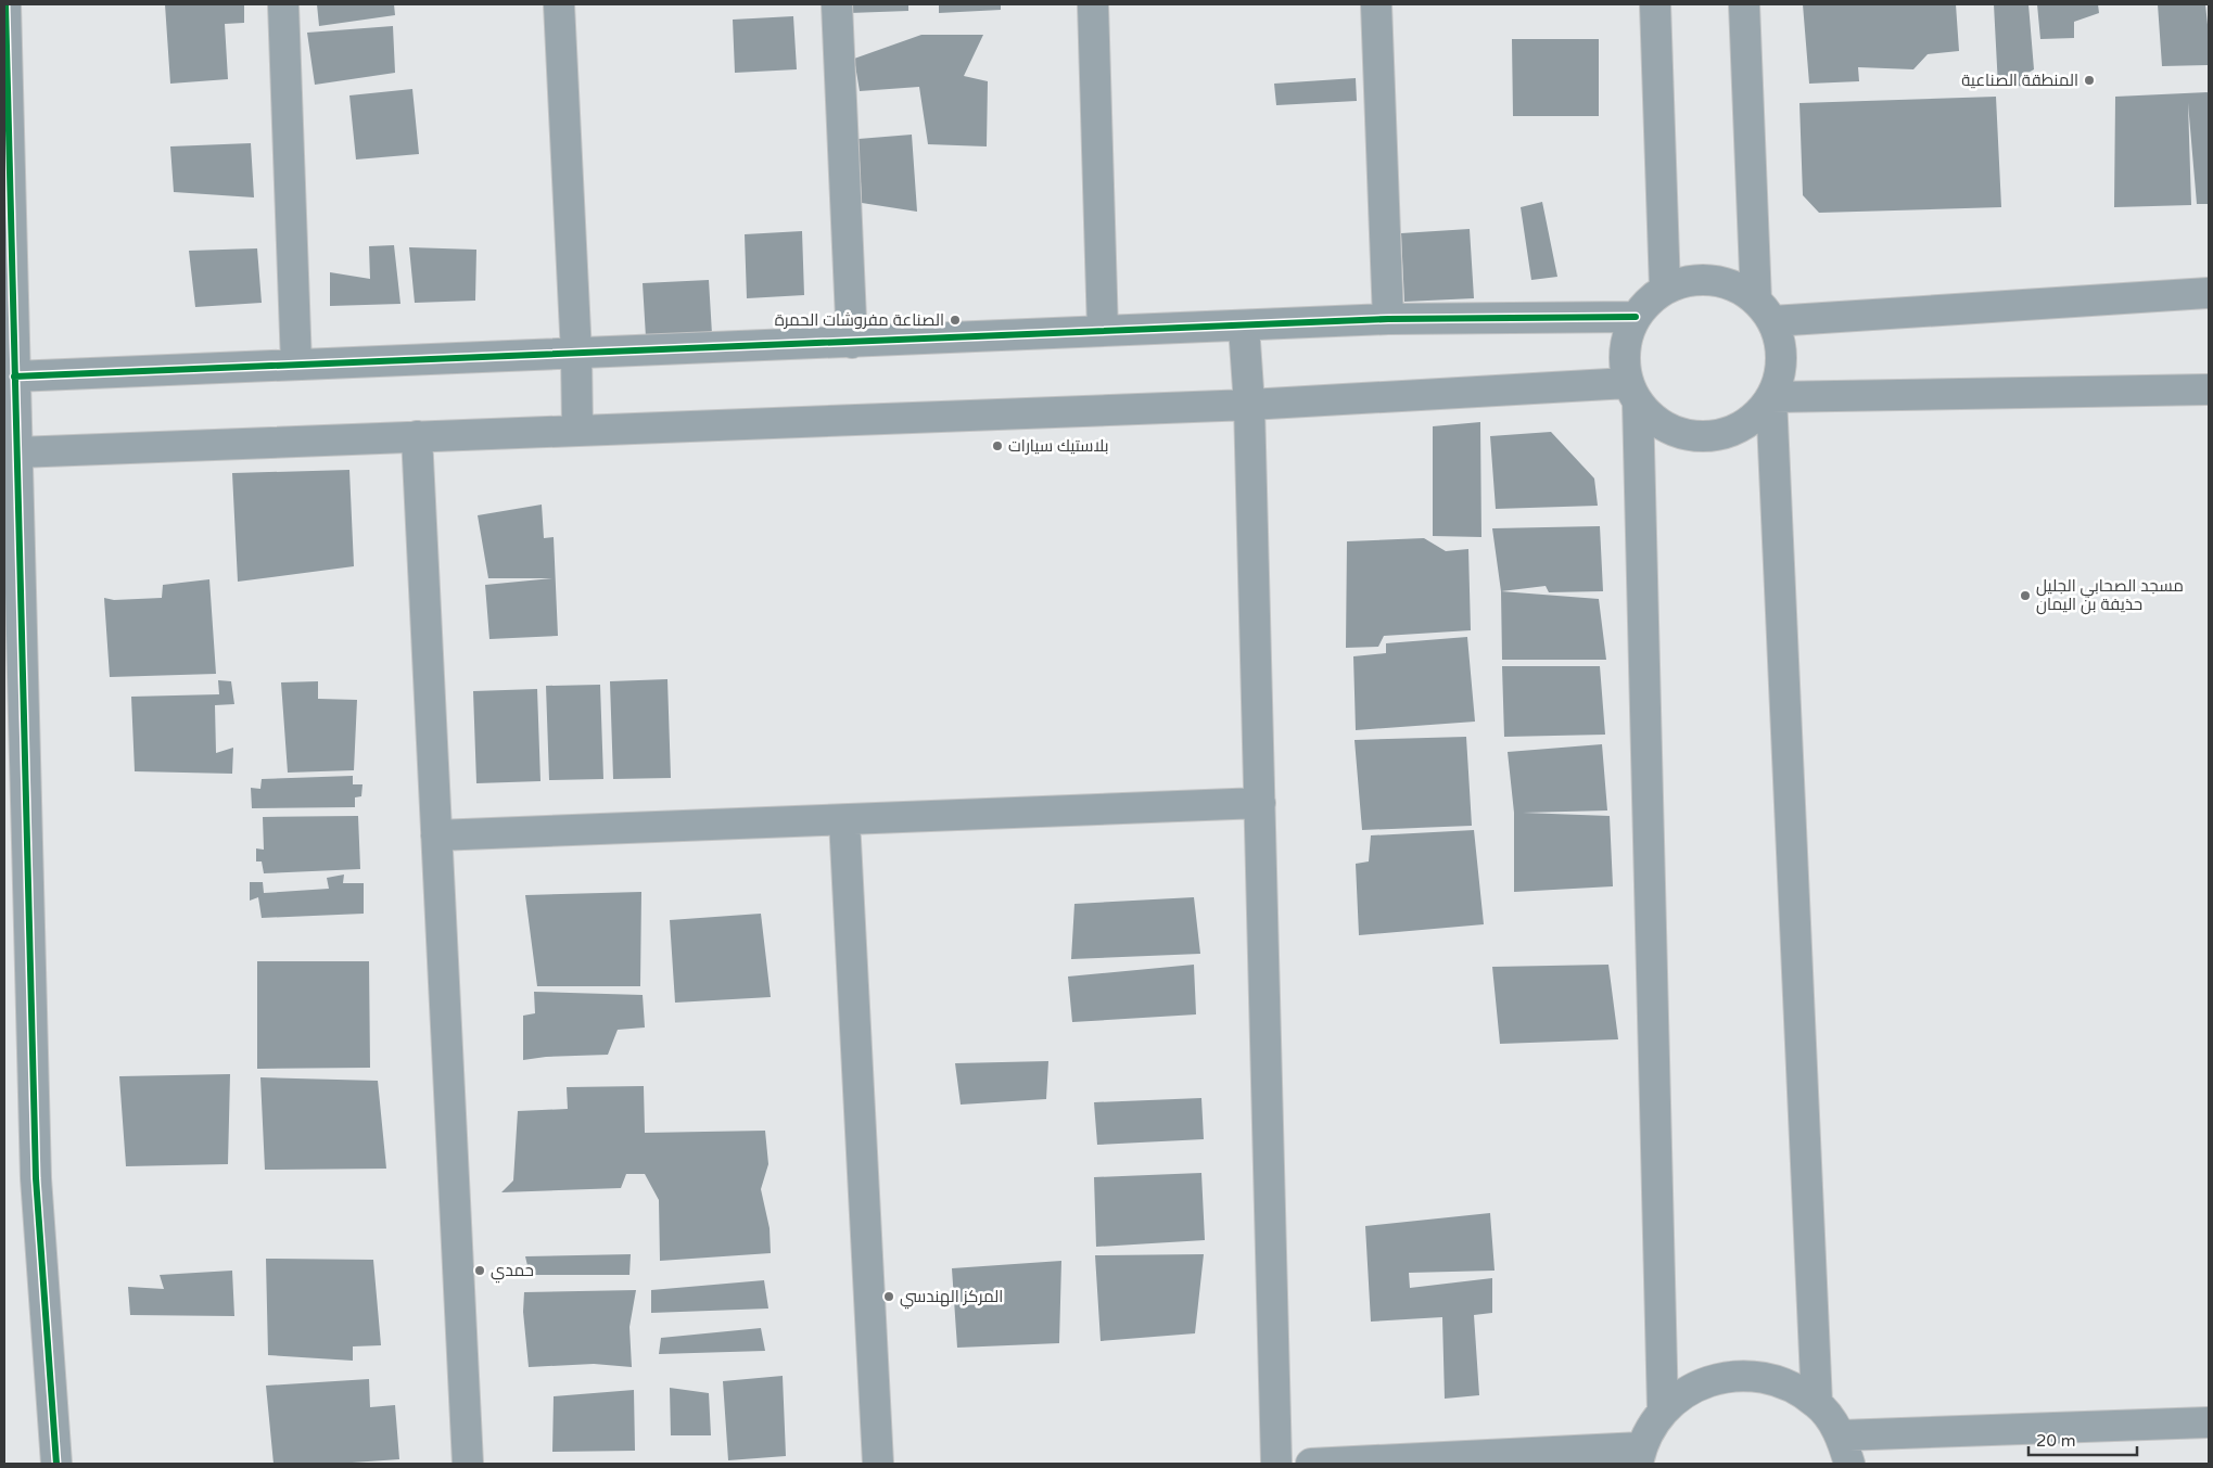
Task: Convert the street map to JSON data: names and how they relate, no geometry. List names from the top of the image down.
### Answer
{
  "places": [
    "المنطقة الصناعية",
    "الصناعة مفروشات الحمرة",
    "بلاستيك سيارات",
    "مسجد الصحابي الجليل حذيفة بن اليمان",
    "حمدي",
    "المركز الهندسي"
  ],
  "scale_bar": "20 m"
}
